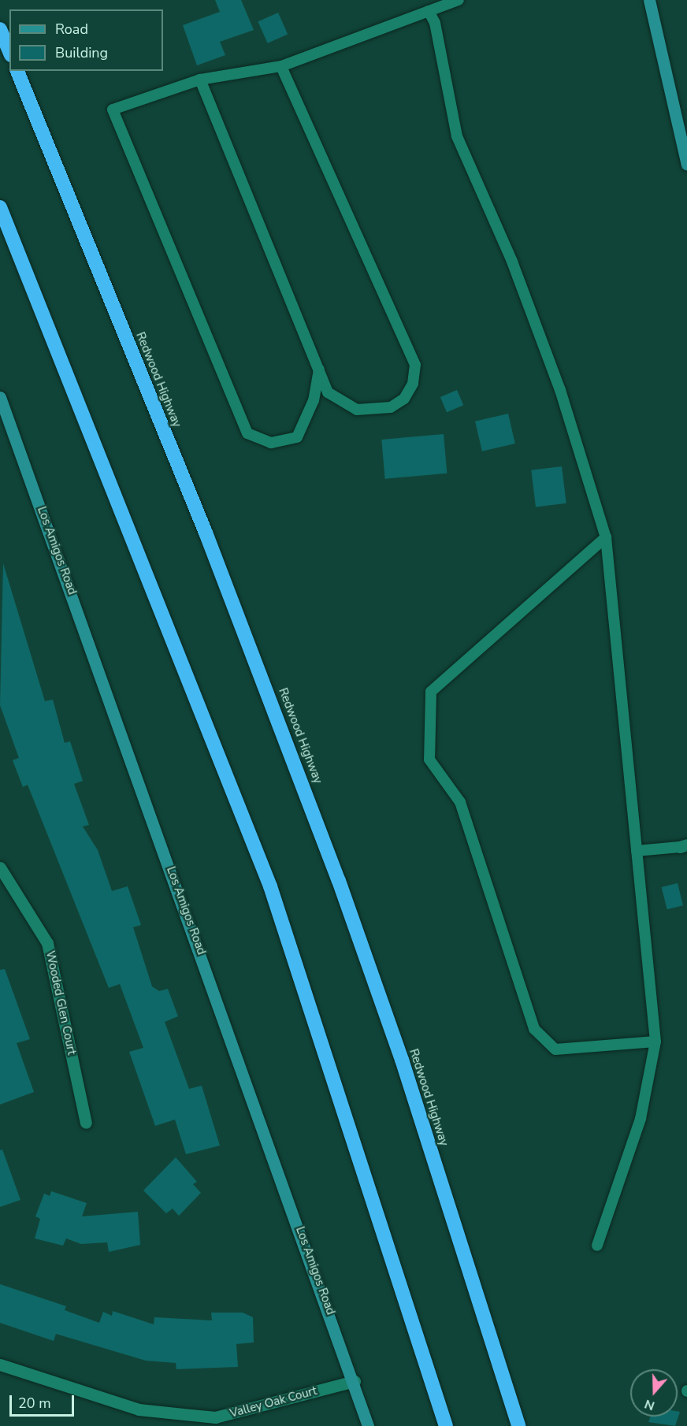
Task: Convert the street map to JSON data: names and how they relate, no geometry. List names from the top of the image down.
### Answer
{
  "streets": {
    "highway": ["Redwood Highway"],
    "street": ["Los Amigos Road", "Wooded Glen Court", "Valley Oak Court"]
  },
  "crossings": [
    ["Los Amigos Road", "Valley Oak Court"]
  ],
  "legend": ["Road", "Building"],
  "scale_bar": "20 m",
  "north": "bottom"
}
